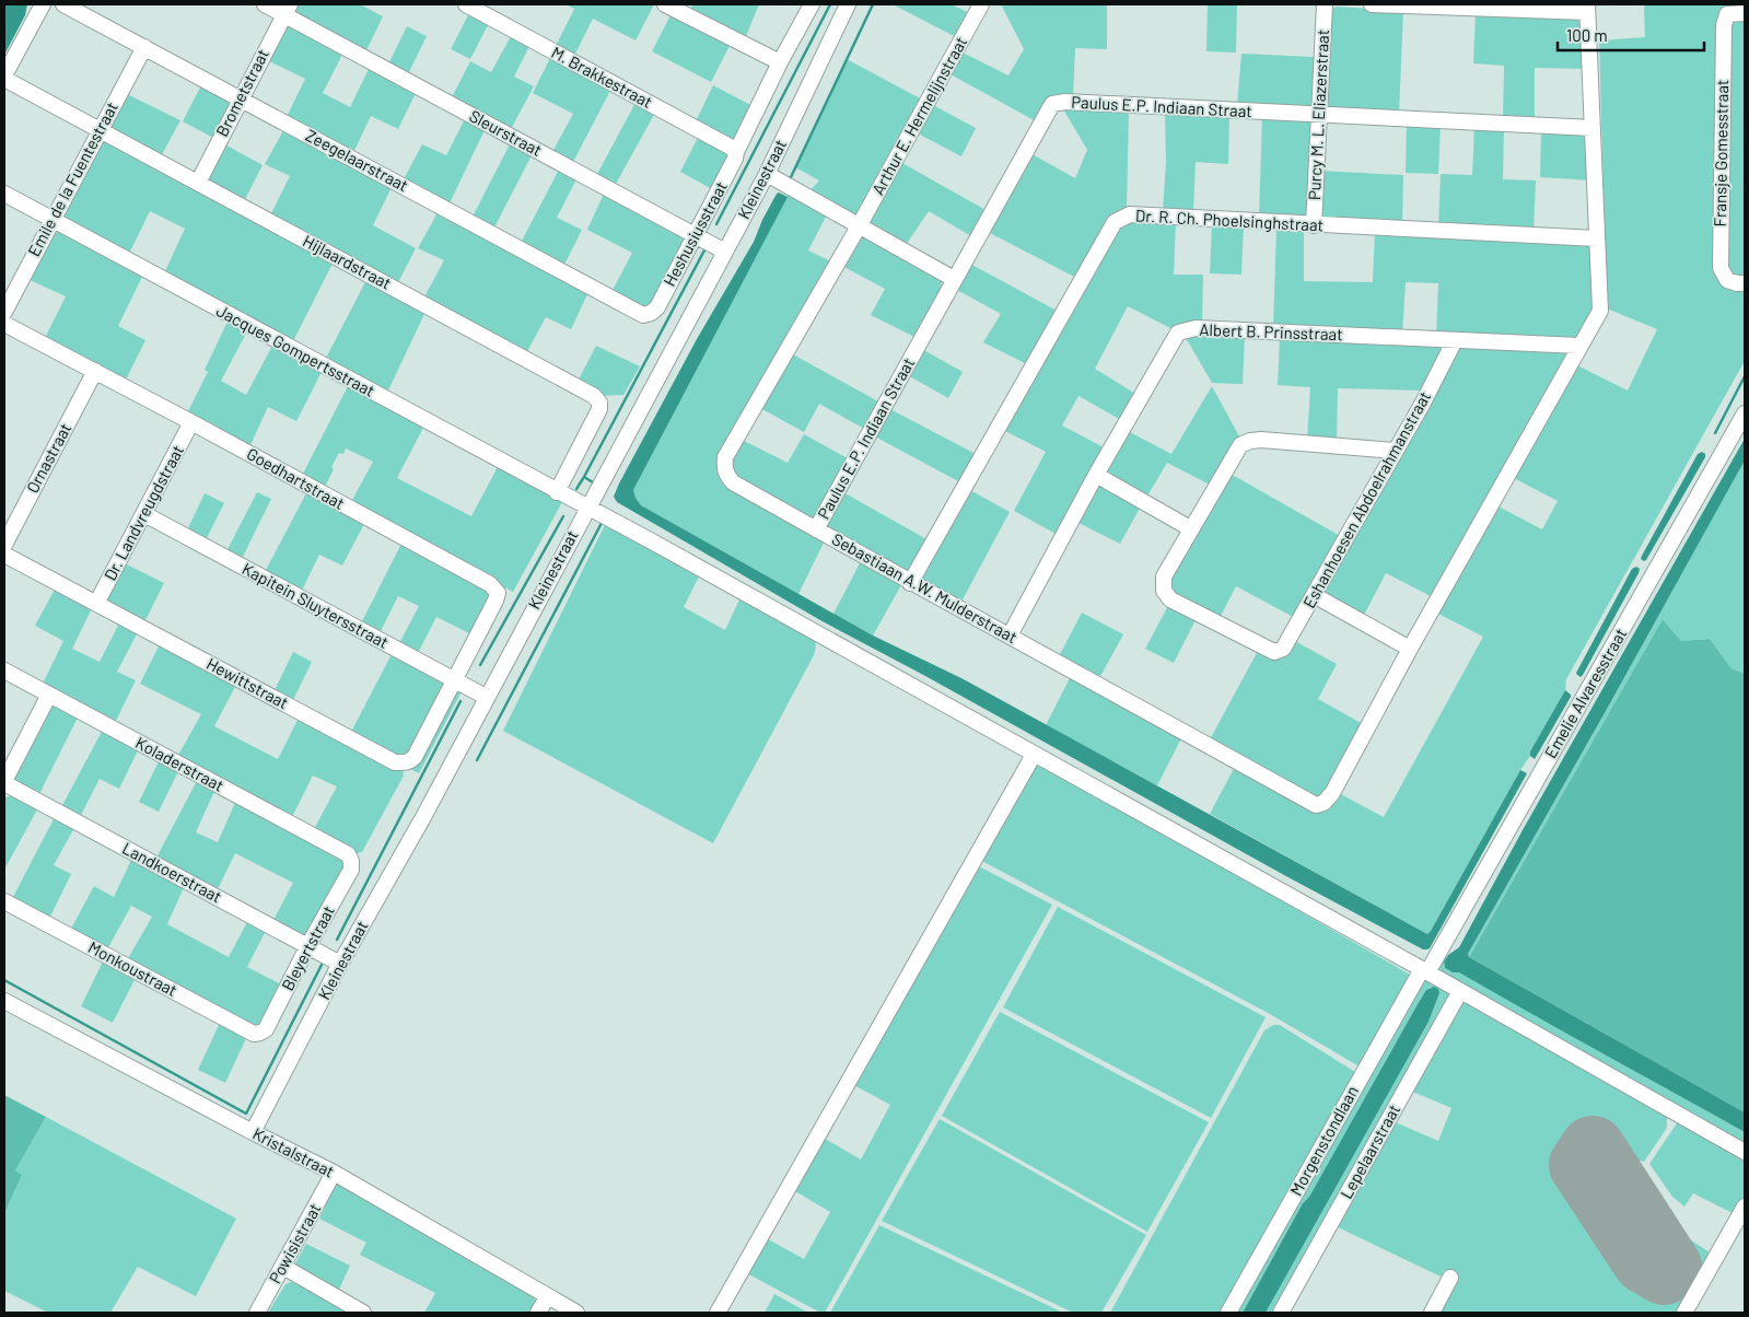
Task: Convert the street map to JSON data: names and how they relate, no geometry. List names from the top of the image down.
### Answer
{
  "streets": {
    "street": [
      "M. Brakkestraat",
      "Brometstraat",
      "Paulus E.P. Indiaan Straat",
      "Purcy M. L. Eliazerstraat",
      "Arthur E. Hermelijnstraat",
      "Sleurstraat",
      "Fransje Gomesstraat",
      "Zeegelaarstraat",
      "Emile de la Fuentestraat",
      "Kleinestraat",
      "Dr. R. Ch. Phoelsinghstraat",
      "Heshusiusstraat",
      "Hijlaardstraat",
      "Albert B. Prinsstraat",
      "Jacques Gompertsstraat",
      "Ornastraat",
      "Goedhartstraat",
      "Eshanhoesen Abdoelrahmanstraat",
      "Dr. Landvreugdstraat",
      "Sebastiaan A.W. Mulderstraat",
      "Kapitein Sluytersstraat",
      "Hewittstraat",
      "Emelie Alvaresstraat",
      "Koladerstraat",
      "Landkoerstraat",
      "Bleyertstraat",
      "Monkoustraat",
      "Morgenstondlaan",
      "Lepelaarstraat",
      "Kristalstraat",
      "Powisistraat"
    ]
  },
  "crossings": [
    ["M. Brakkestraat", "Heshusiusstraat"],
    ["Brometstraat", "Sleurstraat"],
    ["Brometstraat", "Zeegelaarstraat"],
    ["Brometstraat", "Hijlaardstraat"],
    ["Paulus E.P. Indiaan Straat", "Purcy M. L. Eliazerstraat"],
    ["Paulus E.P. Indiaan Straat", "Sebastiaan A.W. Mulderstraat"],
    ["Purcy M. L. Eliazerstraat", "Dr. R. Ch. Phoelsinghstraat"],
    ["Arthur E. Hermelijnstraat", "Sebastiaan A.W. Mulderstraat"],
    ["Sleurstraat", "Kleinestraat"],
    ["Sleurstraat", "Heshusiusstraat"],
    ["Zeegelaarstraat", "Emile de la Fuentestraat"],
    ["Zeegelaarstraat", "Heshusiusstraat"],
    ["Emile de la Fuentestraat", "Hijlaardstraat"],
    ["Emile de la Fuentestraat", "Jacques Gompertsstraat"],
    ["Kleinestraat", "Jacques Gompertsstraat"],
    ["Kleinestraat", "Kapitein Sluytersstraat"],
    ["Kleinestraat", "Landkoerstraat"],
    ["Kleinestraat", "Kristalstraat"],
    ["Dr. R. Ch. Phoelsinghstraat", "Sebastiaan A.W. Mulderstraat"],
    ["Hijlaardstraat", "Jacques Gompertsstraat"],
    ["Albert B. Prinsstraat", "Eshanhoesen Abdoelrahmanstraat"],
    ["Albert B. Prinsstraat", "Sebastiaan A.W. Mulderstraat"],
    ["Jacques Gompertsstraat", "Emelie Alvaresstraat"],
    ["Jacques Gompertsstraat", "Morgenstondlaan"],
    ["Jacques Gompertsstraat", "Lepelaarstraat"],
    ["Ornastraat", "Goedhartstraat"],
    ["Goedhartstraat", "Dr. Landvreugdstraat"],
    ["Goedhartstraat", "Kapitein Sluytersstraat"],
    ["Goedhartstraat", "Hewittstraat"],
    ["Dr. Landvreugdstraat", "Kapitein Sluytersstraat"],
    ["Dr. Landvreugdstraat", "Hewittstraat"],
    ["Kapitein Sluytersstraat", "Hewittstraat"],
    ["Emelie Alvaresstraat", "Morgenstondlaan"],
    ["Koladerstraat", "Bleyertstraat"],
    ["Landkoerstraat", "Bleyertstraat"],
    ["Bleyertstraat", "Monkoustraat"],
    ["Kristalstraat", "Powisistraat"]
  ],
  "scale_bar": "100 m"
}
